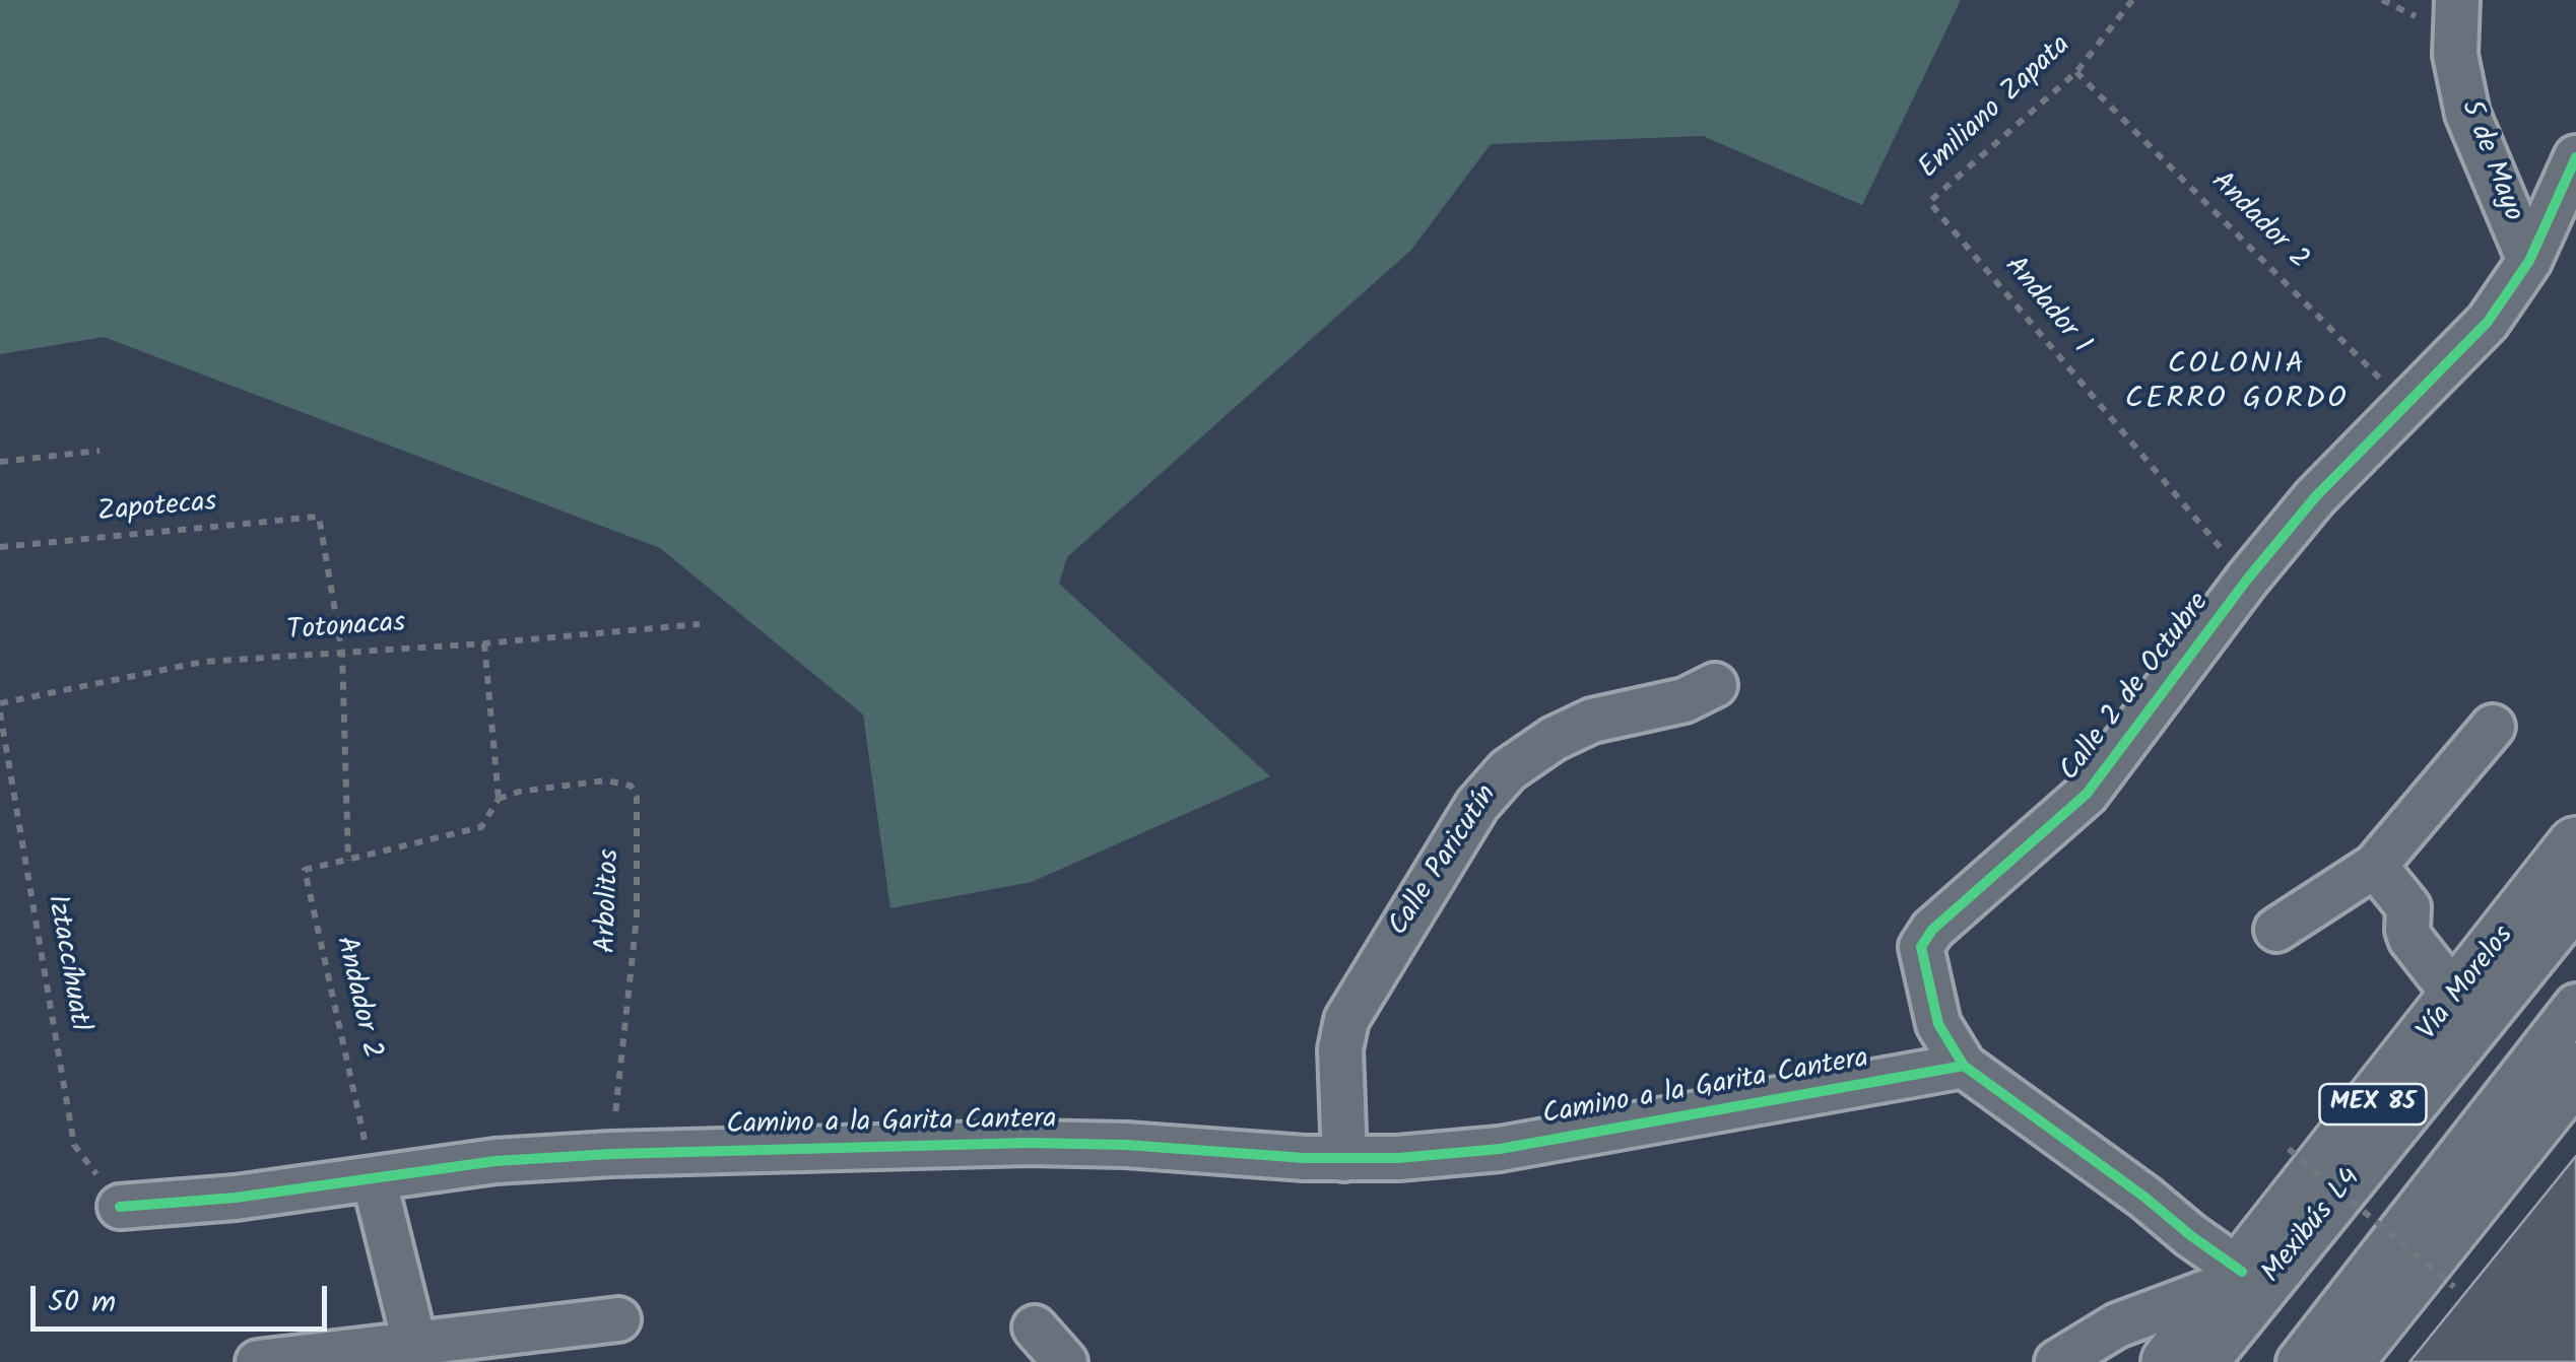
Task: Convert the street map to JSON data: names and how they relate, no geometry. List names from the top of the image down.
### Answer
{
  "streets": {
    "main road": ["Vía Morelos", "MEX 85"],
    "street": [
      "5 de Mayo",
      "Calle 2 de Octubre",
      "Calle Paricutín",
      "Camino a la Garita Cantera",
      "Mexibús L4"
    ],
    "path": [
      "Emiliano Zapata",
      "Andador 2",
      "Andador 1",
      "Zapotecas",
      "Totonacas",
      "Arbolitos",
      "Iztaccíhuatl"
    ]
  },
  "crossings": [
    ["Emiliano Zapata", "Andador 2"],
    ["Emiliano Zapata", "Andador 1"],
    ["5 de Mayo", "Calle 2 de Octubre"],
    ["Andador 2", "Calle 2 de Octubre"],
    ["Andador 2", "Arbolitos"],
    ["Andador 2", "Camino a la Garita Cantera"],
    ["Andador 1", "Calle 2 de Octubre"],
    ["Zapotecas", "Totonacas"],
    ["Calle 2 de Octubre", "Vía Morelos"],
    ["Calle 2 de Octubre", "Camino a la Garita Cantera"],
    ["Calle Paricutín", "Camino a la Garita Cantera"],
    ["Arbolitos", "Camino a la Garita Cantera"],
    ["Iztaccíhuatl", "Camino a la Garita Cantera"]
  ],
  "districts": ["COLONIA CERRO GORDO"],
  "scale_bar": "50 m"
}
